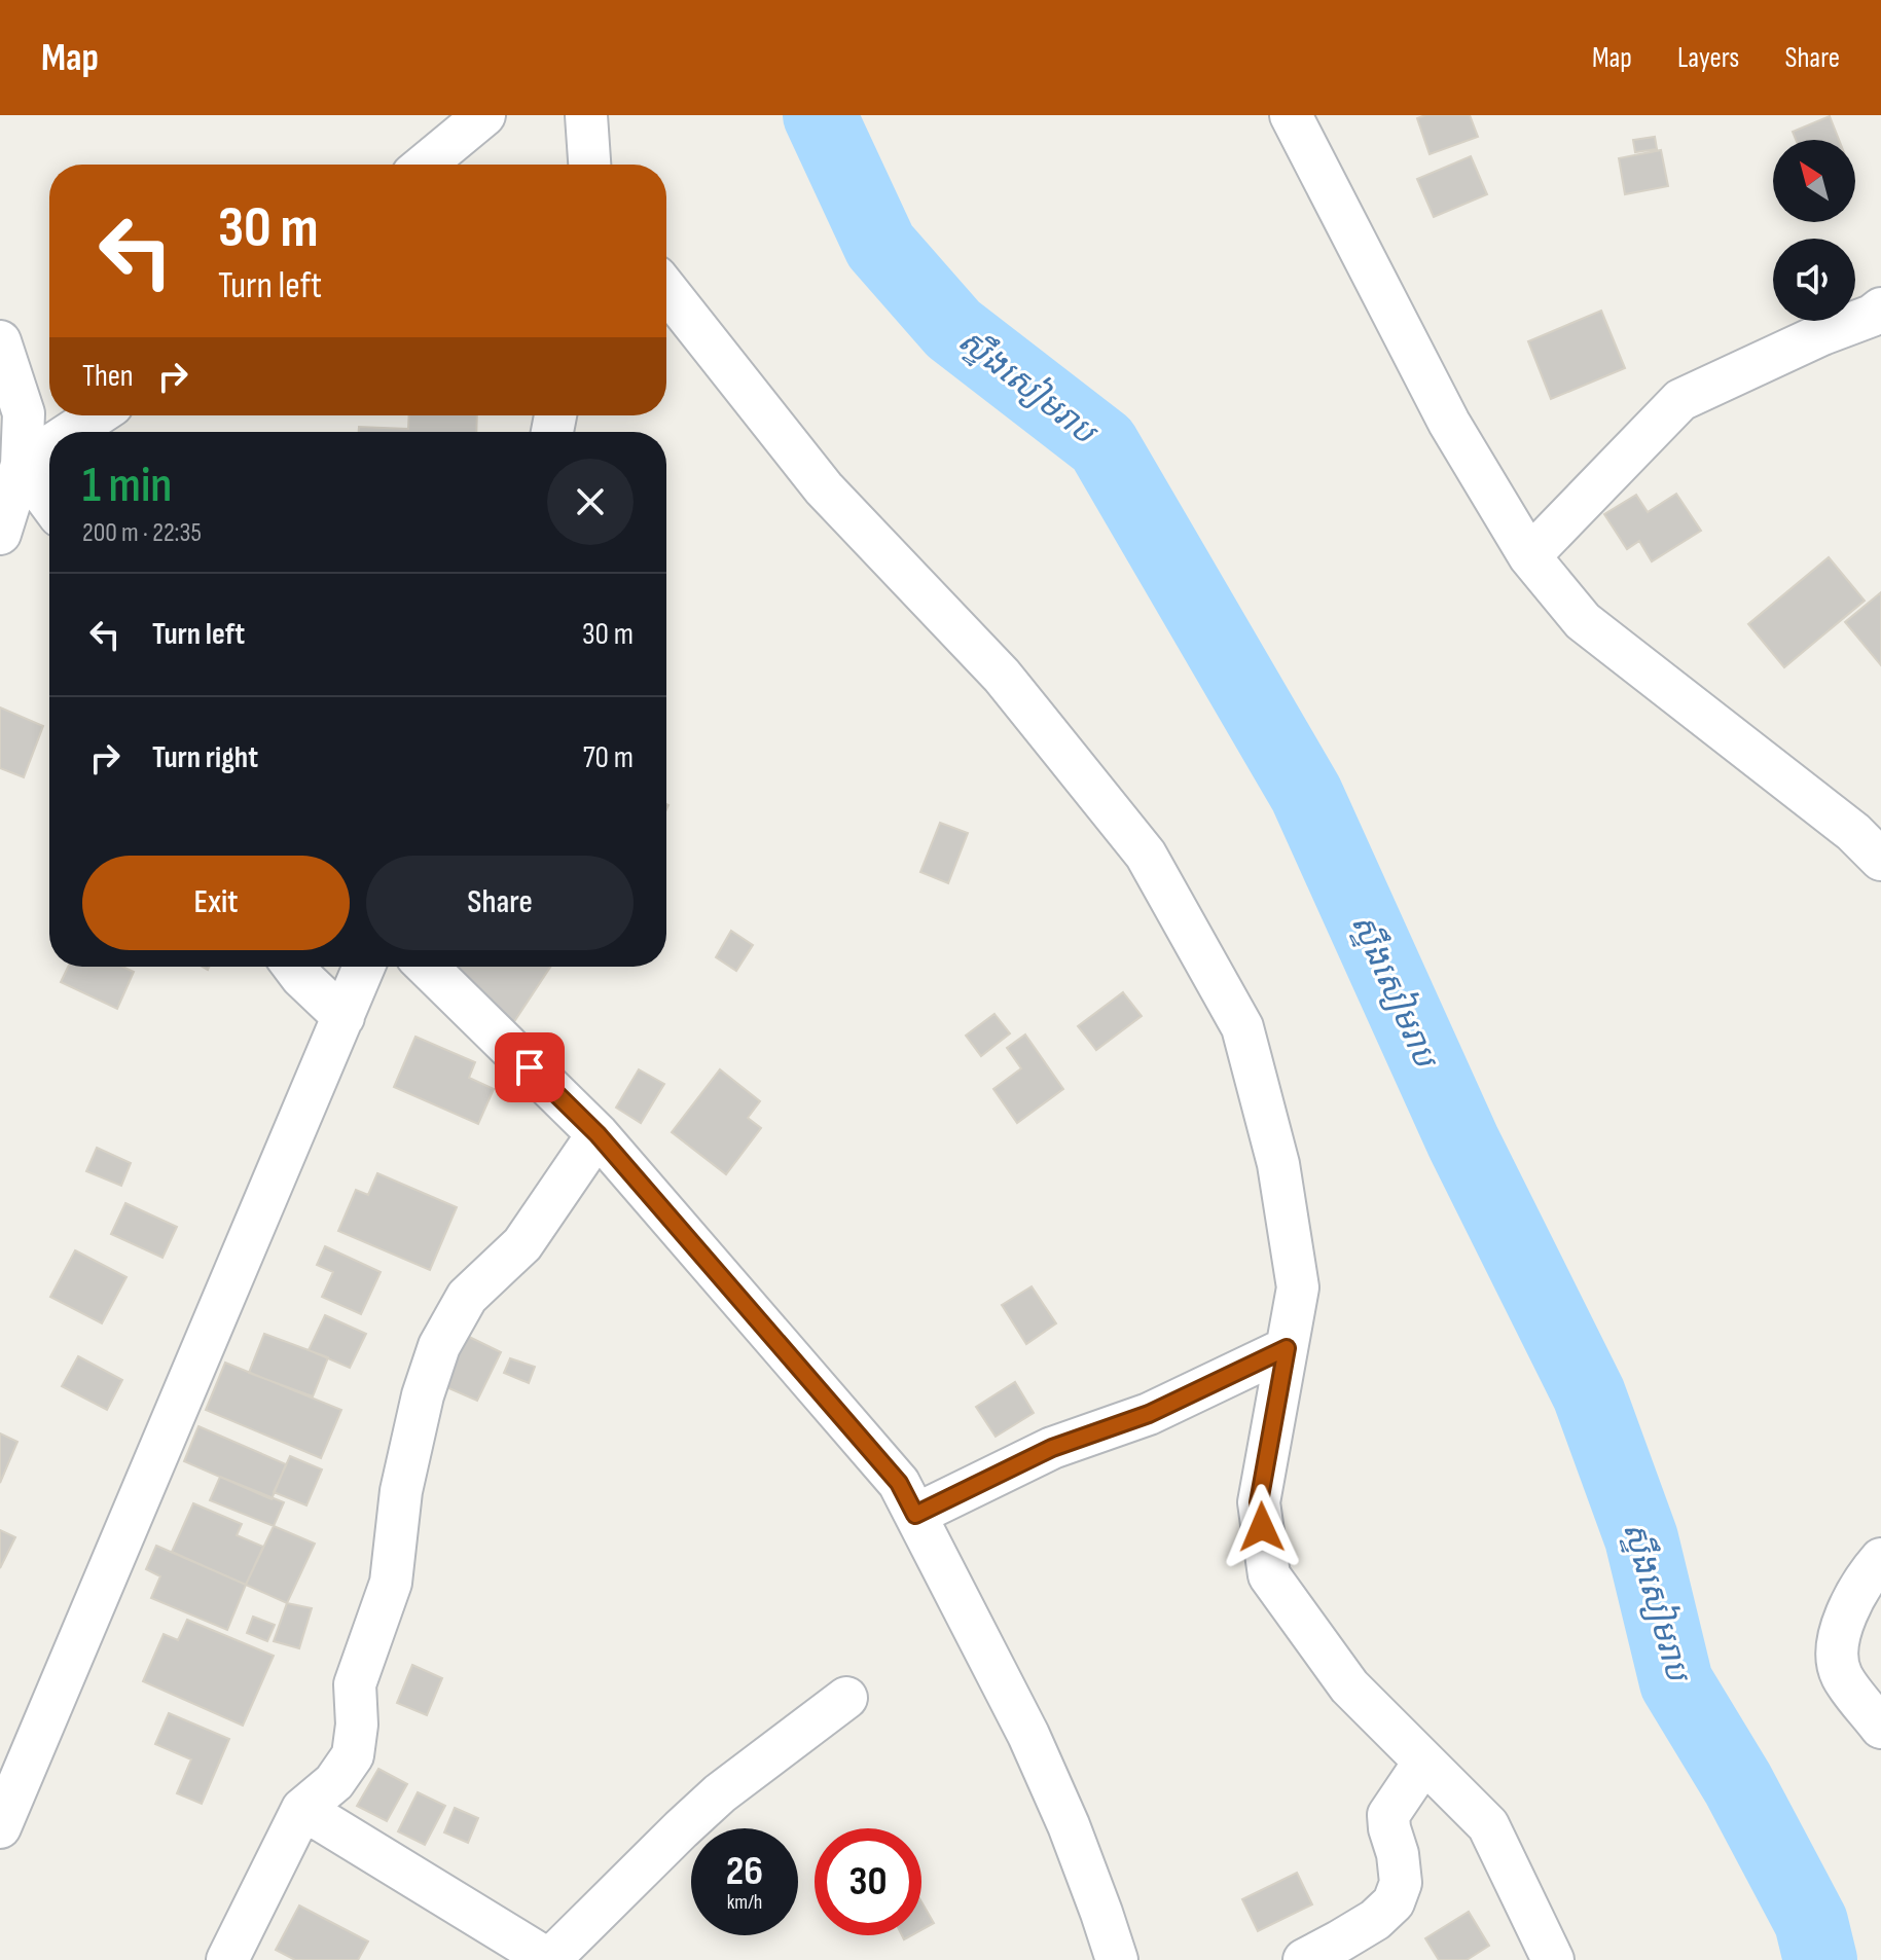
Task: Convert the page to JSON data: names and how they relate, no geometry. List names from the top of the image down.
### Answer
{
  "water": ["ស្ទឹងសៀមរាប"],
  "north": "top left",
  "page": {
    "header": "Map",
    "nav": ["Map", "Layers", "Share"],
    "turn": ["30 m", "Turn left"],
    "then": "Then",
    "heading": ["1 min", "200 m · 22:35"],
    "list": [
      {
        "name": "Turn left",
        "value": "30 m"
      },
      {
        "name": "Turn right",
        "value": "70 m"
      }
    ],
    "buttons": ["Exit", "Share"],
    "speed": "26 km/h",
    "limit": "30"
  }
}
